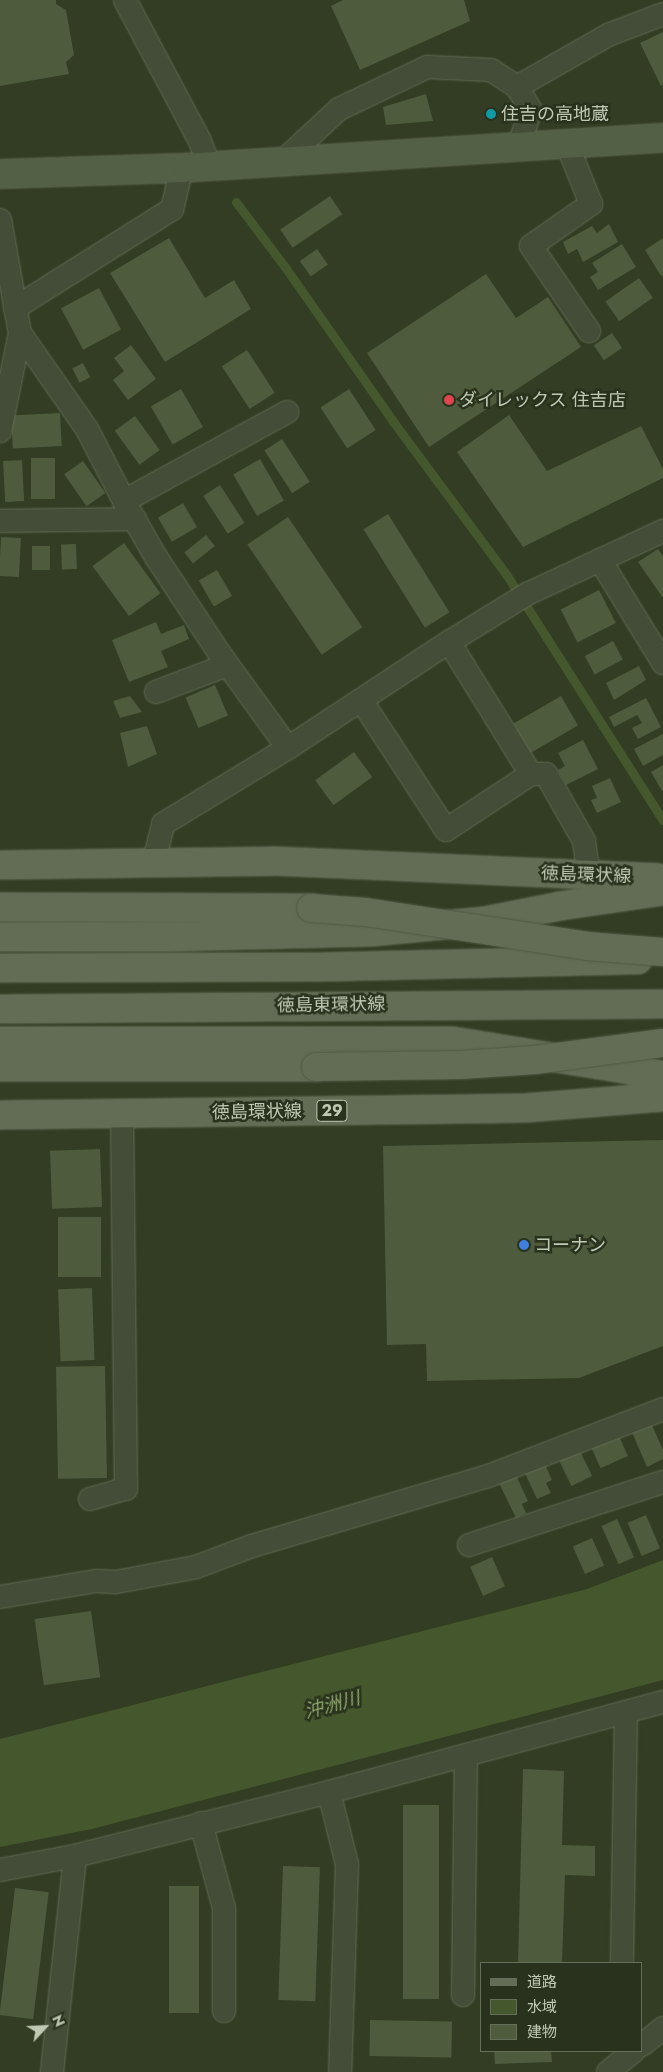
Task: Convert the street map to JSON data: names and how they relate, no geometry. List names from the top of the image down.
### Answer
{
  "streets": {
    "main road": ["徳島環状線", "徳島東環状線", "29"]
  },
  "water": ["沖洲川"],
  "places": ["住吉の高地蔵", "ダイレックス 住吉店", "コーナン"],
  "legend": ["道路", "水域", "建物"],
  "north": "top right"
}
